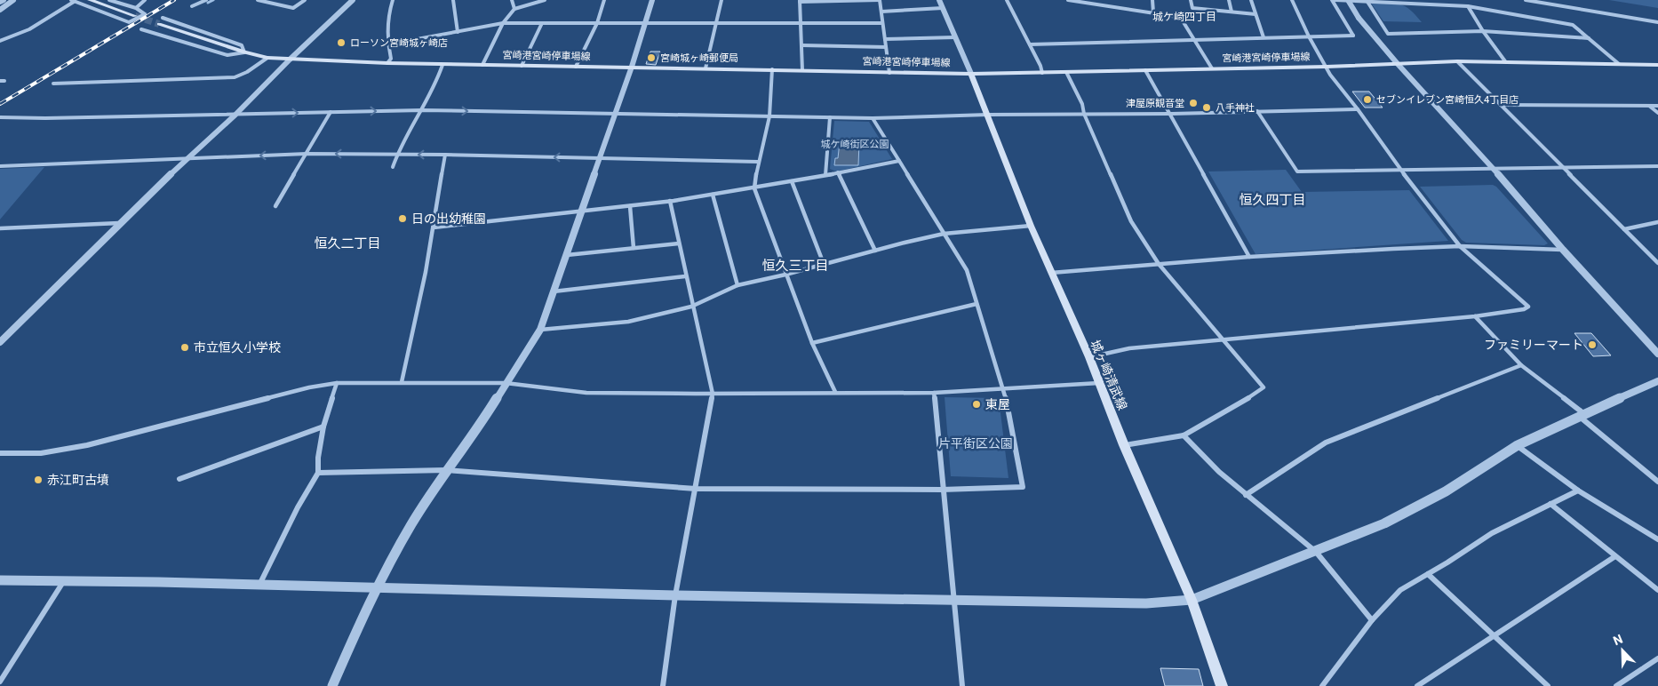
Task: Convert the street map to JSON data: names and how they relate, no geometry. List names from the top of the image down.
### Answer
{
  "streets": {
    "main road": ["宮崎港宮崎停車場線", "城ヶ崎清武線"]
  },
  "crossings": [
    ["宮崎港宮崎停車場線", "城ヶ崎清武線"]
  ],
  "districts": [
    "城ケ崎四丁目",
    "恒久四丁目",
    "恒久二丁目",
    "恒久三丁目"
  ],
  "parks": ["城ケ崎街区公園", "片平街区公園"],
  "places": [
    "ローソン宮崎城ヶ崎店",
    "宮崎城ヶ崎郵便局",
    "セブンイレブン宮崎恒久4丁目店",
    "津屋原観音堂",
    "八手神社",
    "日の出幼稚園",
    "ファミリーマート",
    "市立恒久小学校",
    "東屋",
    "赤江町古墳"
  ],
  "north": "top left"
}
